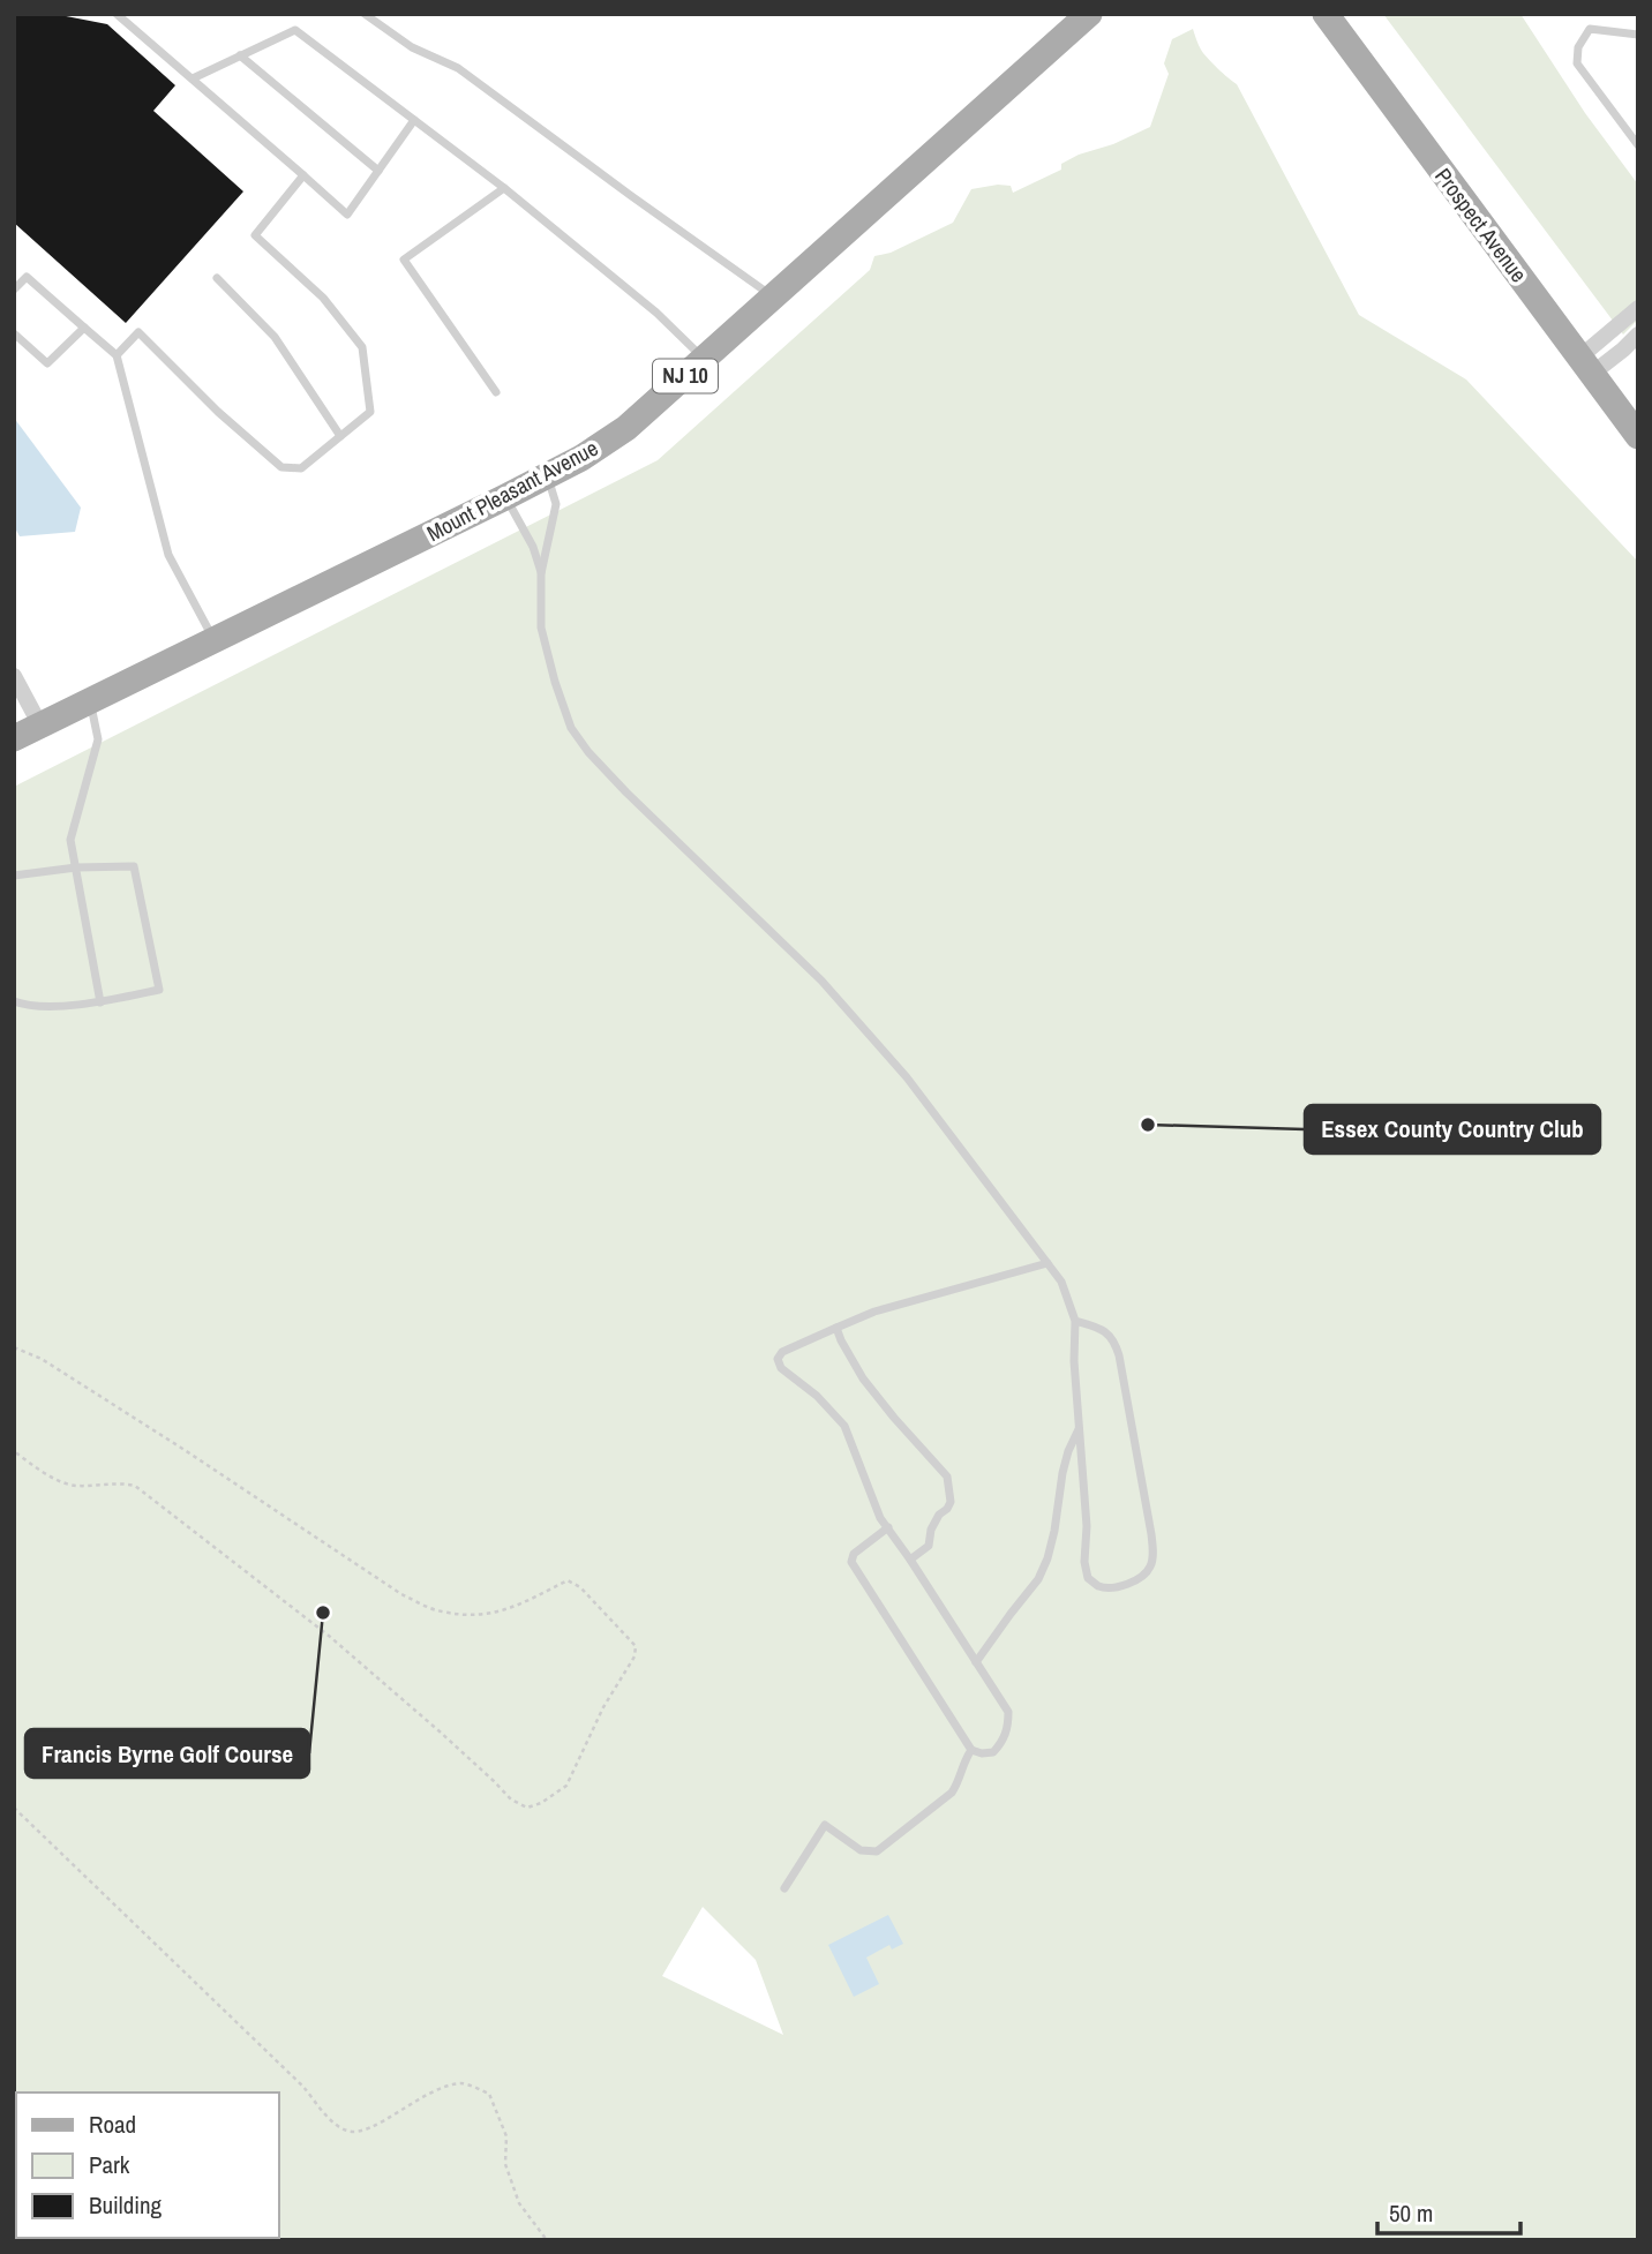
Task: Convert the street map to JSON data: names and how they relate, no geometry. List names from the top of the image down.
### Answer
{
  "streets": {
    "main road": ["Prospect Avenue", "NJ 10", "Mount Pleasant Avenue"]
  },
  "places": ["Essex County Country Club", "Francis Byrne Golf Course"],
  "legend": ["Road", "Park", "Building"],
  "scale_bar": "50 m"
}
